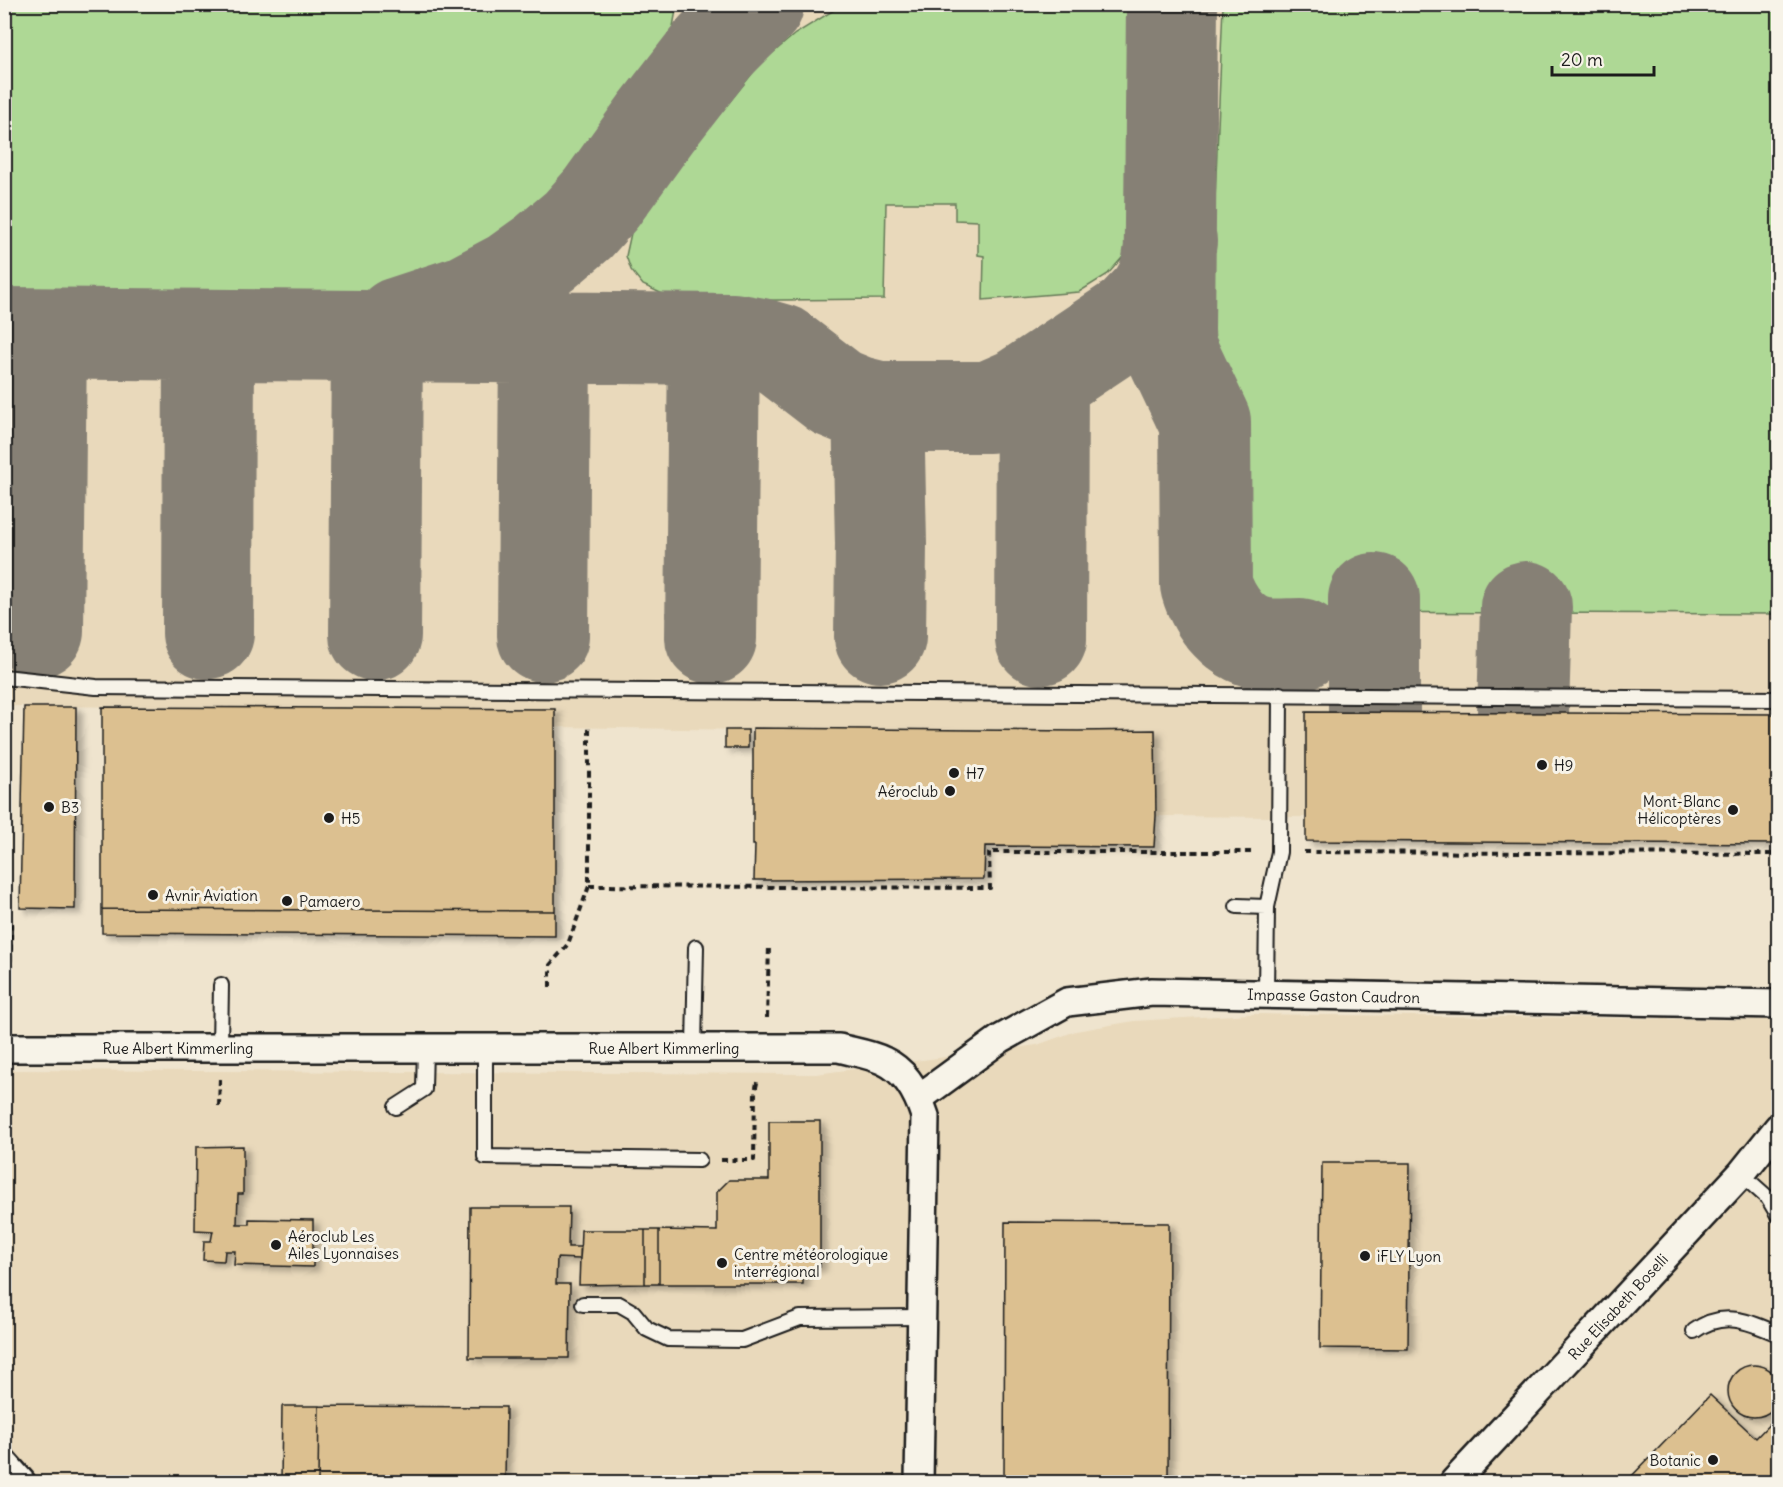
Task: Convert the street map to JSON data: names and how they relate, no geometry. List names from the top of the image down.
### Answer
{
  "streets": {
    "street": ["Impasse Gaston Caudron", "Rue Albert Kimmerling", "Rue Elisabeth Boselli"]
  },
  "crossings": [
    ["Impasse Gaston Caudron", "Rue Albert Kimmerling"]
  ],
  "places": [
    "H9",
    "H7",
    "Aéroclub",
    "B3",
    "Mont-Blanc Hélicoptères",
    "H5",
    "Avnir Aviation",
    "Pamaero",
    "Aéroclub Les Ailes Lyonnaises",
    "iFLY Lyon",
    "Centre météorologique interrégional",
    "Botanic"
  ],
  "scale_bar": "20 m"
}
